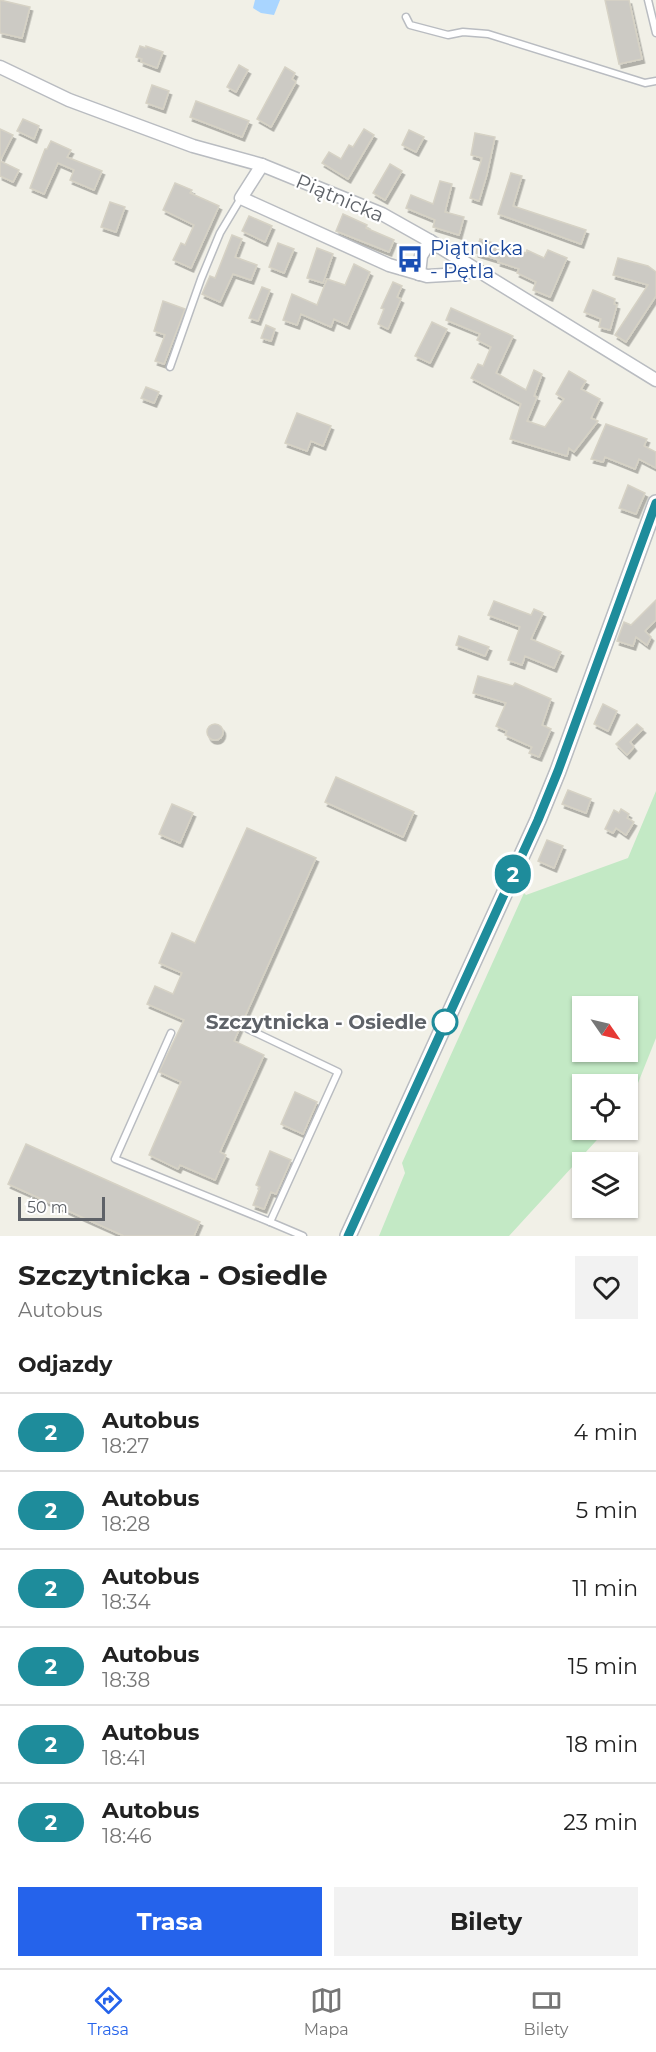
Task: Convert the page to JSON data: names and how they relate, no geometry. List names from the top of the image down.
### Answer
{
  "streets": {
    "street": ["Piątnicka"]
  },
  "places": {
    "bus stop": ["Piątnicka - Pętla"],
    "other": ["Szczytnicka - Osiedle"]
  },
  "lines": ["bus line 2"],
  "scale_bar": "50 m",
  "north": "bottom right",
  "page": {
    "on_map": "2",
    "scale": "50 m",
    "heading": [
      ["Szczytnicka - Osiedle", "Autobus"],
      "Odjazdy"
    ],
    "list": [
      {
        "mark": "2",
        "name": "Autobus",
        "note": "18:27",
        "value": "4 min"
      },
      {
        "mark": "2",
        "name": "Autobus",
        "note": "18:28",
        "value": "5 min"
      },
      {
        "mark": "2",
        "name": "Autobus",
        "note": "18:34",
        "value": "11 min"
      },
      {
        "mark": "2",
        "name": "Autobus",
        "note": "18:38",
        "value": "15 min"
      },
      {
        "mark": "2",
        "name": "Autobus",
        "note": "18:41",
        "value": "18 min"
      },
      {
        "mark": "2",
        "name": "Autobus",
        "note": "18:46",
        "value": "23 min"
      }
    ],
    "buttons": ["Trasa", "Bilety"],
    "tabs": ["Trasa", "Mapa", "Bilety"]
  }
}
